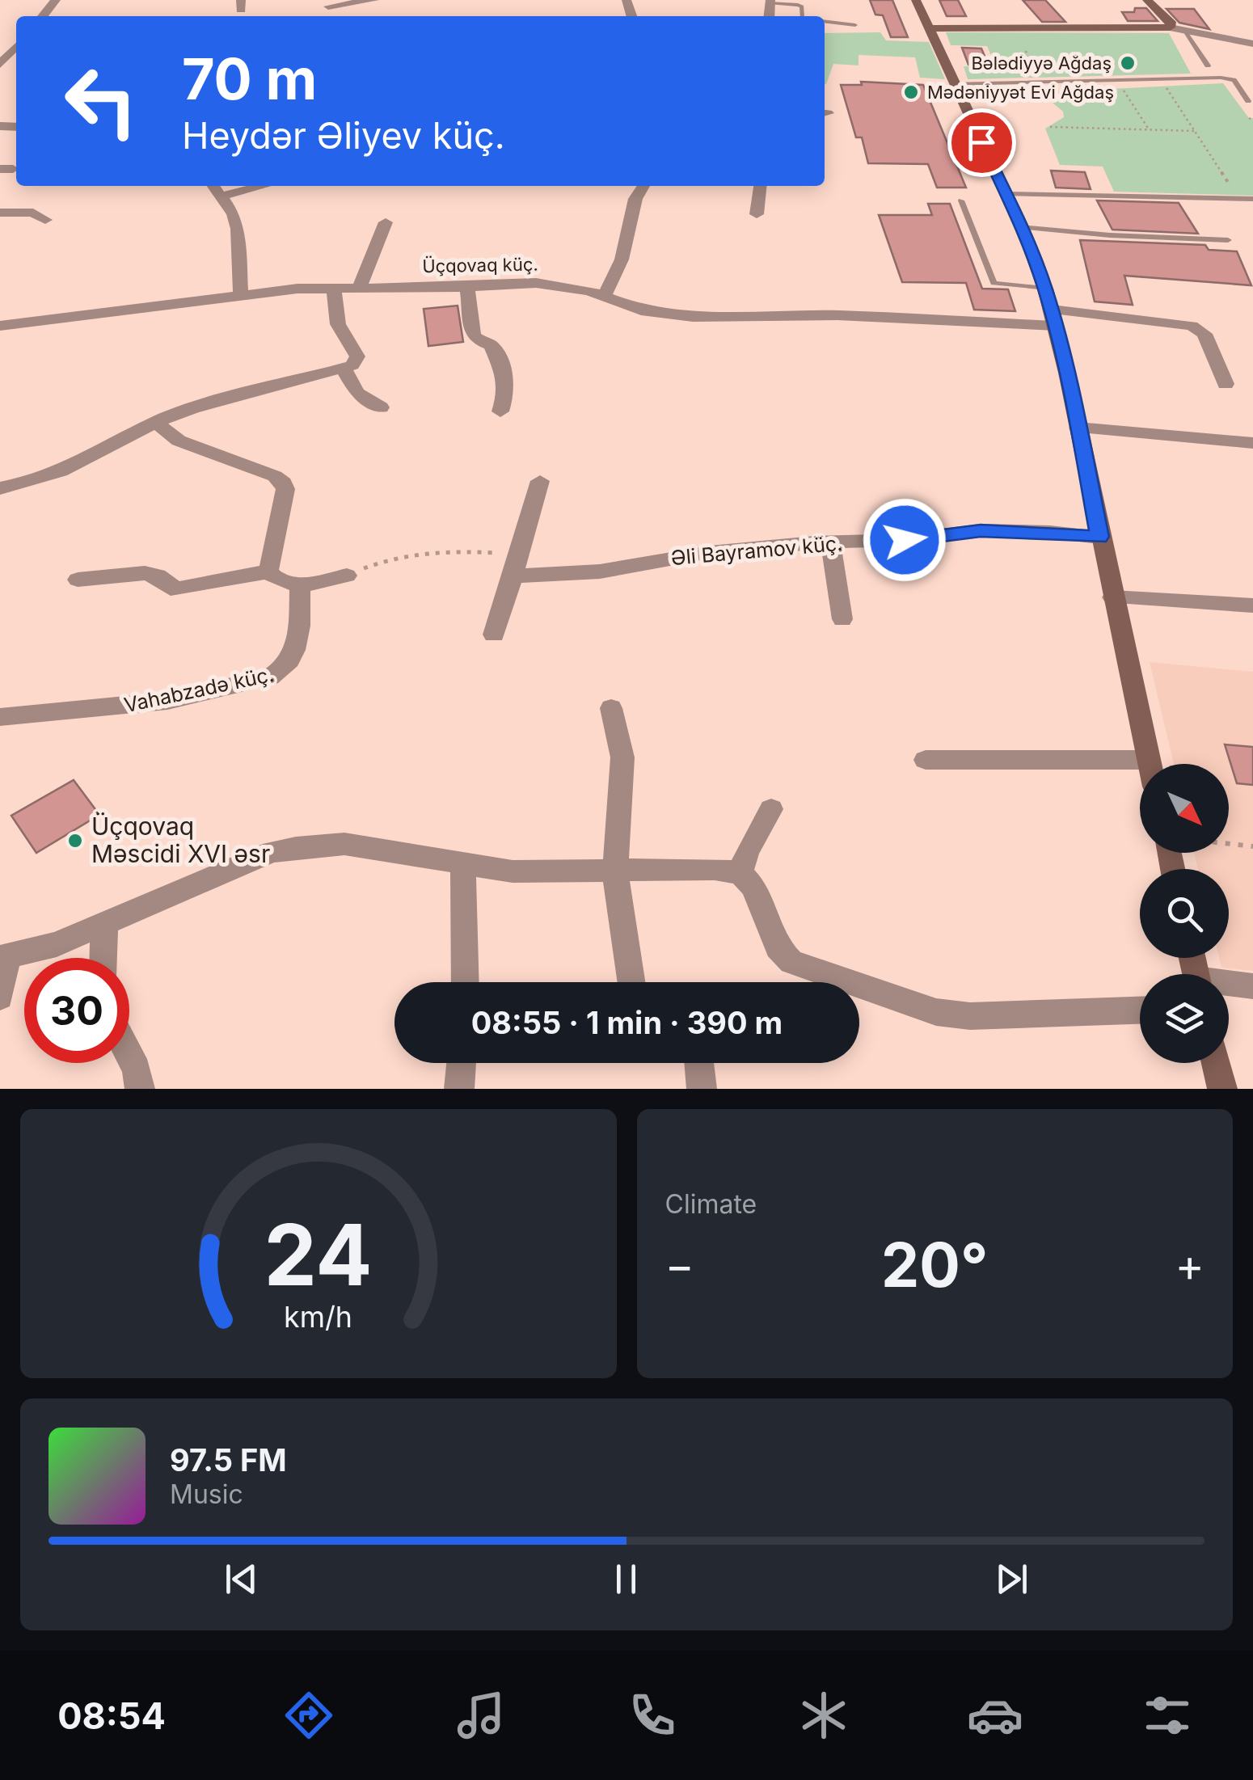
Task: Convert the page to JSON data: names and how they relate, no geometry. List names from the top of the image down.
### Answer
{
  "streets": {
    "street": ["Üçqovaq küç.", "Əli Bayramov küç.", "Vahabzadə küç."]
  },
  "places": ["Bələdiyyə Ağdaş", "Mədəniyyət Evi Ağdaş", "Üçqovaq Məscidi XVI əsr"],
  "north": "bottom right",
  "page": {
    "turn": ["70 m", "Heydər Əliyev küç."],
    "limit": "30",
    "trip": "08:55 · 1 min · 390 m",
    "tile": "Climate",
    "heat": ["−", "20°", "+"],
    "song": ["97.5 FM", "Music"],
    "tabs": "08:54",
    "gauge": ["24", "km/h"]
  }
}
